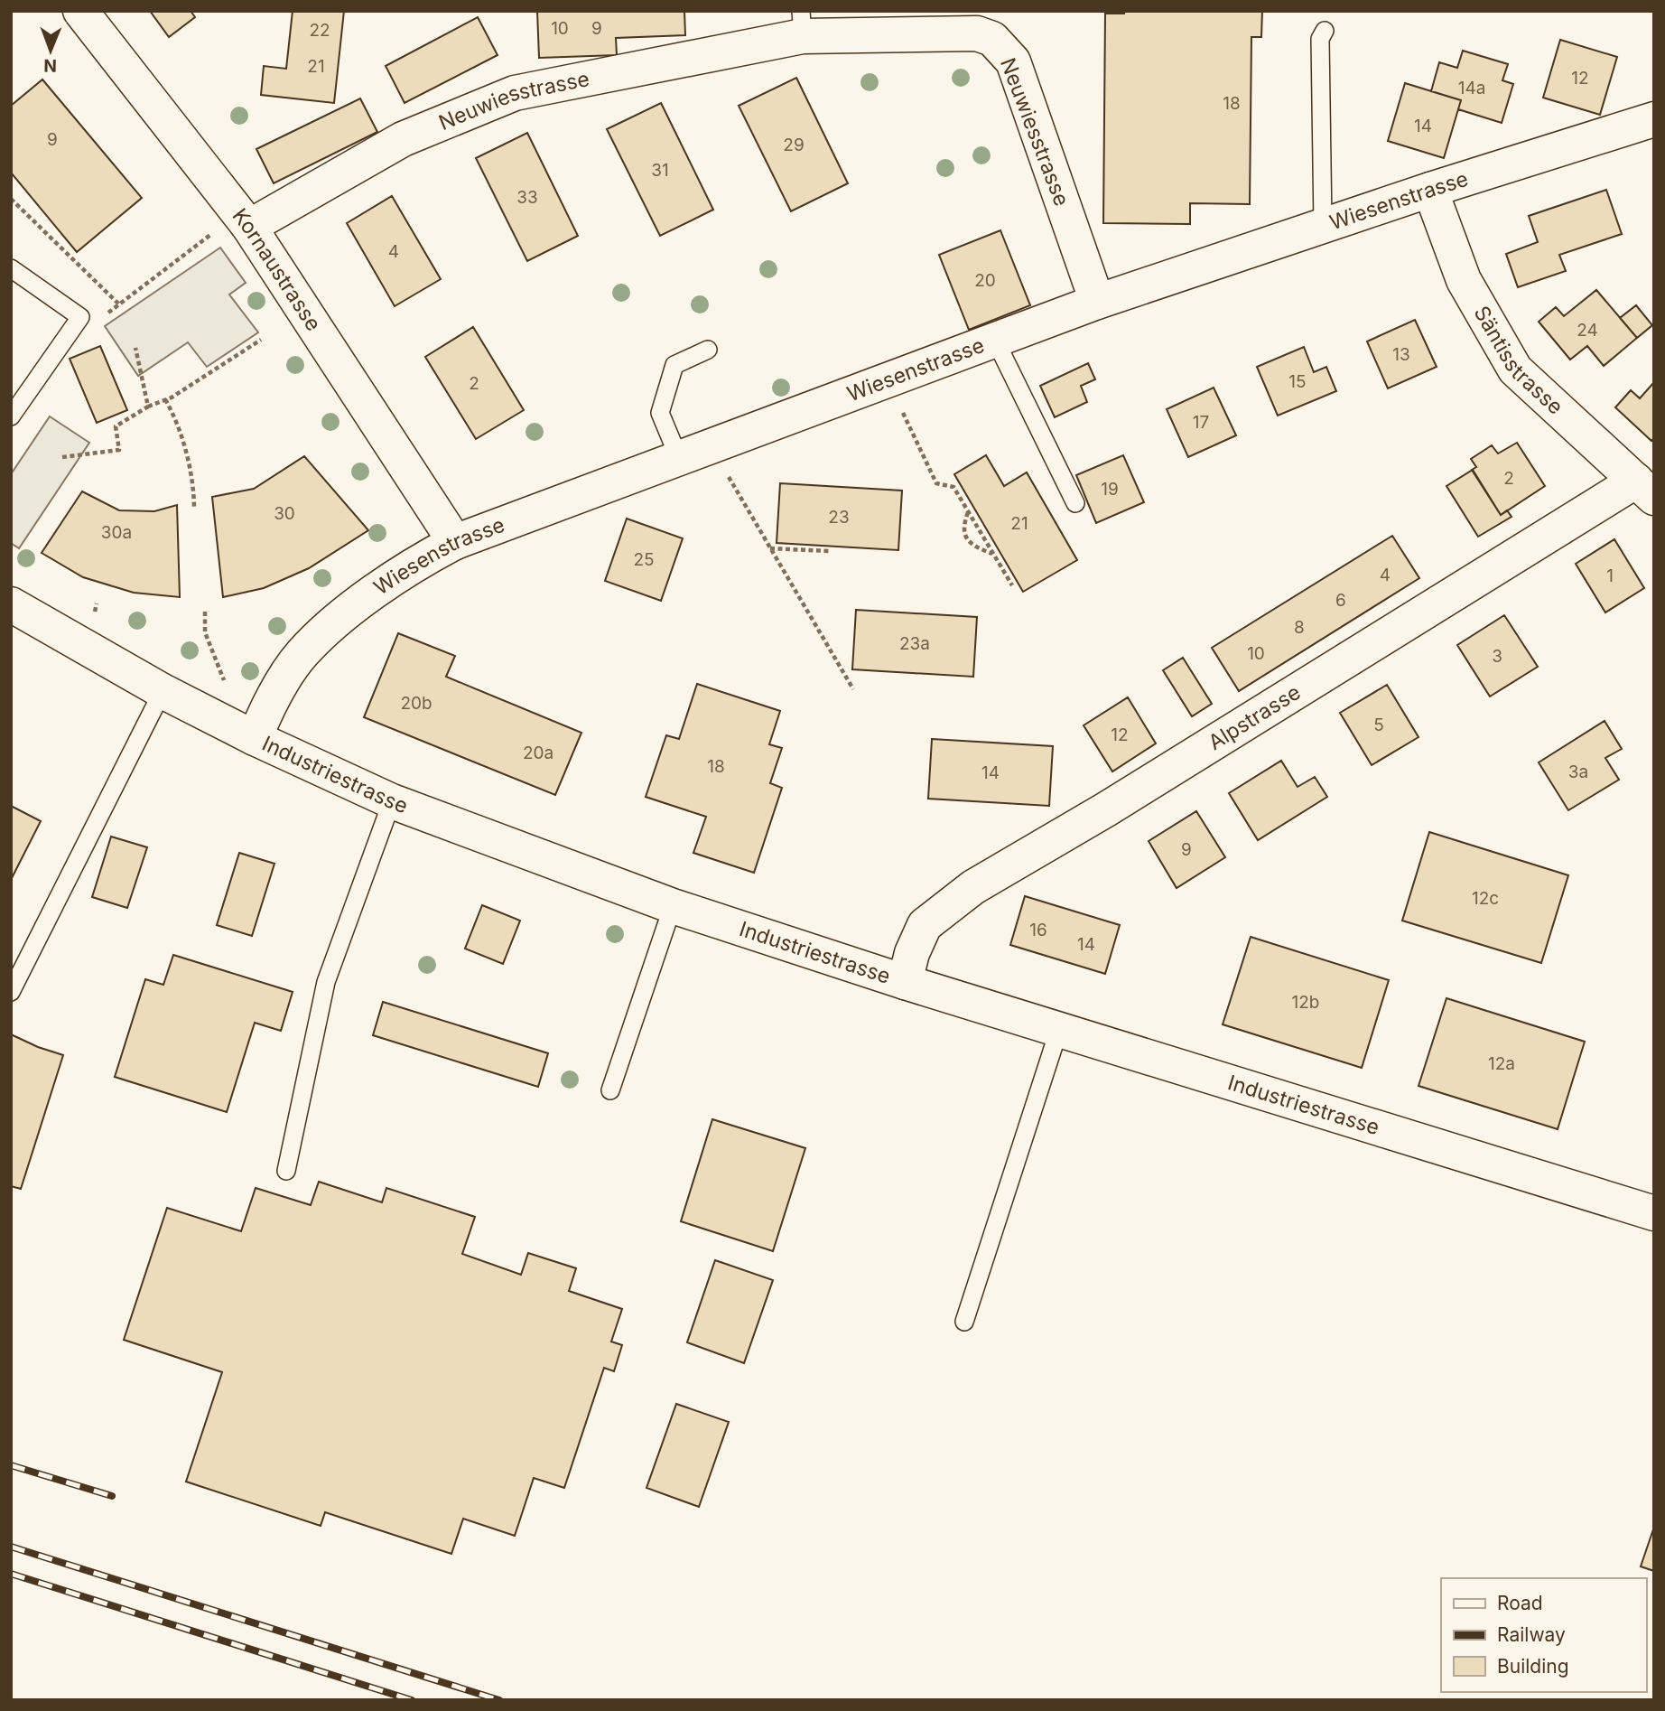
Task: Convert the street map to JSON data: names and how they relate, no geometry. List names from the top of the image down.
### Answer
{
  "streets": {
    "street": [
      "Neuwiesstrasse",
      "Wiesenstrasse",
      "Kornaustrasse",
      "Säntisstrasse",
      "Alpstrasse",
      "Industriestrasse"
    ]
  },
  "crossings": [
    ["Neuwiesstrasse", "Wiesenstrasse"],
    ["Neuwiesstrasse", "Kornaustrasse"],
    ["Wiesenstrasse", "Kornaustrasse"],
    ["Wiesenstrasse", "Säntisstrasse"],
    ["Wiesenstrasse", "Industriestrasse"],
    ["Säntisstrasse", "Alpstrasse"],
    ["Alpstrasse", "Industriestrasse"]
  ],
  "house_numbers": [
    "10",
    "9",
    "22",
    "21",
    "12",
    "14a",
    "18",
    "14",
    "9",
    "29",
    "31",
    "33",
    "4",
    "20",
    "24",
    "13",
    "15",
    "2",
    "17",
    "2",
    "19",
    "30",
    "23",
    "21",
    "30a",
    "25",
    "4",
    "1",
    "6",
    "8",
    "23a",
    "10",
    "3",
    "20b",
    "5",
    "12",
    "20a",
    "18",
    "3a",
    "14",
    "9",
    "12c",
    "16",
    "14",
    "12b",
    "12a"
  ],
  "legend": ["Road", "Railway", "Building"],
  "north": "bottom"
}
